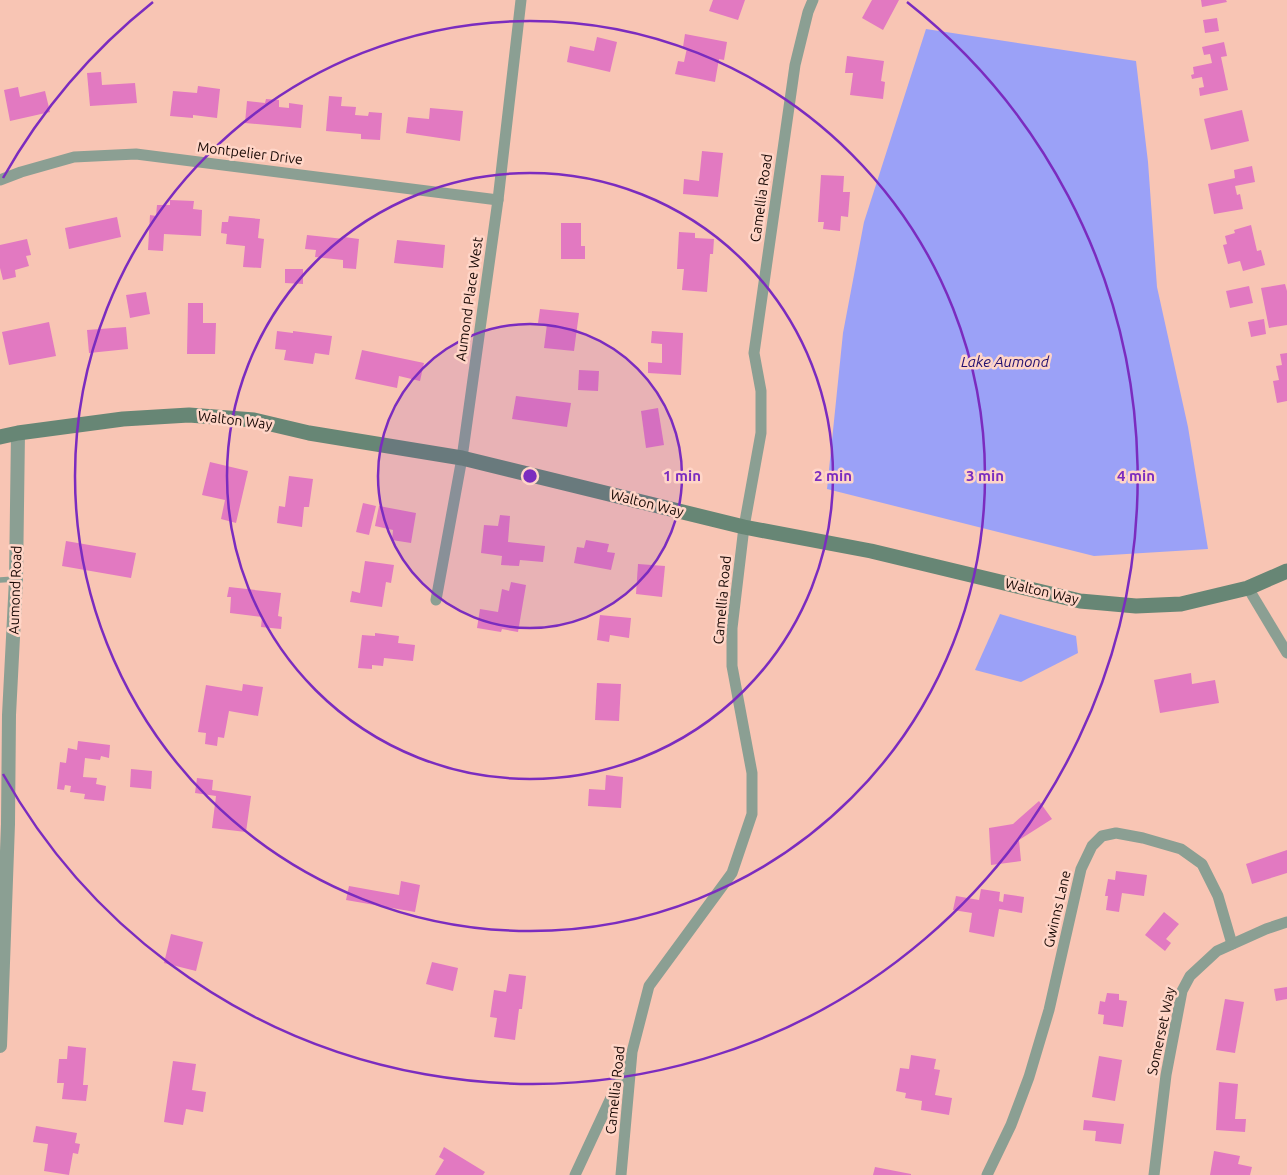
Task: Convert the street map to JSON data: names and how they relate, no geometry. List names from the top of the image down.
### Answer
{
  "streets": {
    "main road": ["Walton Way"],
    "street": [
      "Montpelier Drive",
      "Camellia Road",
      "Aumond Place West",
      "Aumond Road",
      "Gwinns Lane",
      "Somerset Way"
    ]
  },
  "crossings": [
    ["Montpelier Drive", "Aumond Place West"],
    ["Camellia Road", "Walton Way"],
    ["Aumond Place West", "Walton Way"],
    ["Walton Way", "Aumond Road"],
    ["Gwinns Lane", "Somerset Way"]
  ],
  "water": ["Lake Aumond"],
  "rings": [
    "1 min",
    "2 min",
    "3 min",
    "4 min"
  ]
}
